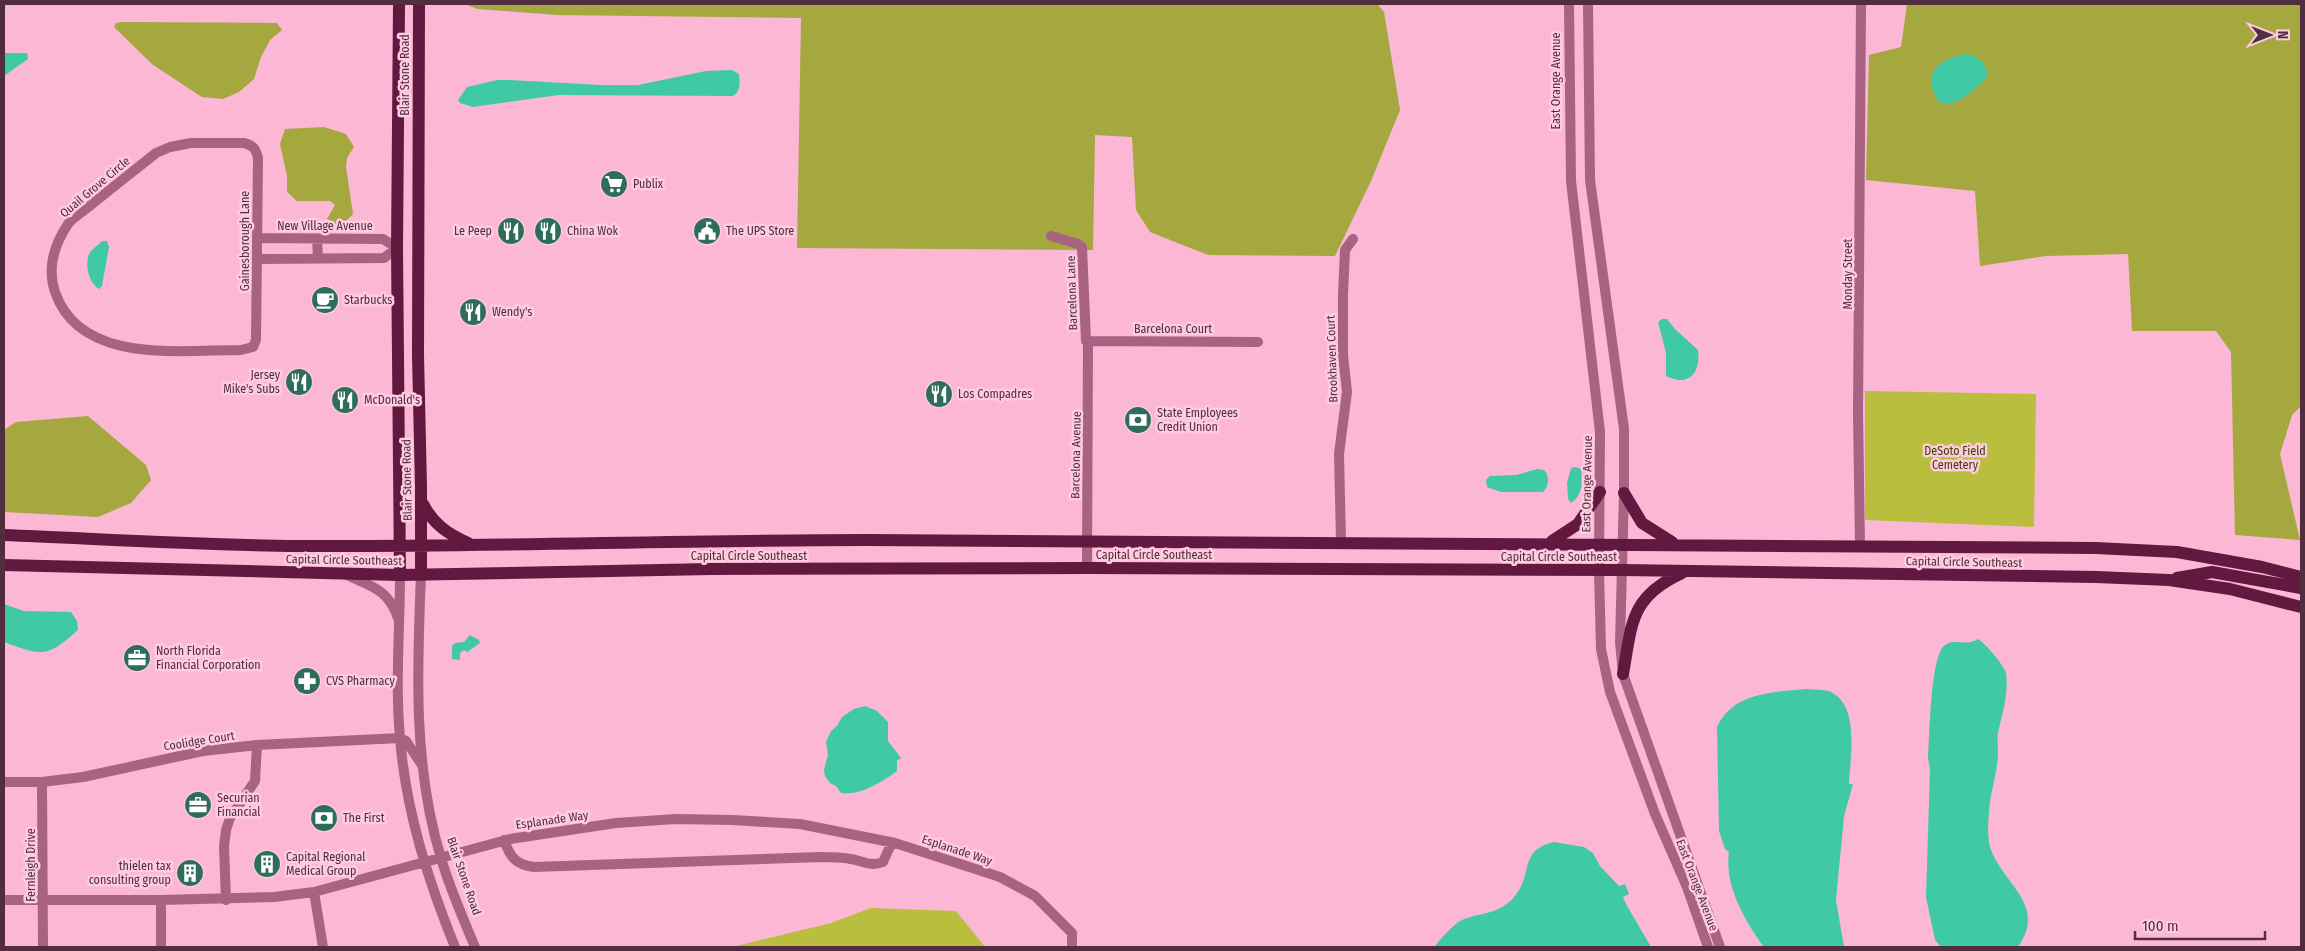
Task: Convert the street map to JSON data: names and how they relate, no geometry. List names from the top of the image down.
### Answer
{
  "streets": {
    "main road": ["Blair Stone Road", "Capital Circle Southeast"],
    "street": [
      "East Orange Avenue",
      "Quail Grove Circle",
      "New Village Avenue",
      "Gainesborough Lane",
      "Monday Street",
      "Barcelona Lane",
      "Barcelona Court",
      "Brookhaven Court",
      "Barcelona Avenue",
      "Coolidge Court",
      "Esplanade Way",
      "Fernleigh Drive"
    ]
  },
  "crossings": [
    ["Blair Stone Road", "New Village Avenue"],
    ["Blair Stone Road", "Capital Circle Southeast"],
    ["Blair Stone Road", "Coolidge Court"],
    ["Blair Stone Road", "Esplanade Way"],
    ["East Orange Avenue", "Capital Circle Southeast"],
    ["Quail Grove Circle", "Gainesborough Lane"],
    ["New Village Avenue", "Gainesborough Lane"],
    ["Monday Street", "Capital Circle Southeast"],
    ["Barcelona Lane", "Barcelona Court"],
    ["Barcelona Lane", "Barcelona Avenue"],
    ["Barcelona Court", "Barcelona Avenue"],
    ["Brookhaven Court", "Capital Circle Southeast"],
    ["Barcelona Avenue", "Capital Circle Southeast"],
    ["Coolidge Court", "Fernleigh Drive"],
    ["Esplanade Way", "Fernleigh Drive"]
  ],
  "parks": ["DeSoto Field Cemetery"],
  "places": {
    "supermarket": ["Publix"],
    "restaurant": [
      "Le Peep",
      "China Wok",
      "Wendy's",
      "Jersey Mike's Subs",
      "Los Compadres",
      "McDonald's"
    ],
    "public building": ["The UPS Store"],
    "cafe": ["Starbucks"],
    "bank": ["State Employees Credit Union", "The First"],
    "office": ["North Florida Financial Corporation", "Securian Financial"],
    "pharmacy": ["CVS Pharmacy"],
    "building": ["Capital Regional Medical Group", "thielen tax consulting group"]
  },
  "scale_bar": "100 m",
  "north": "right"
}
